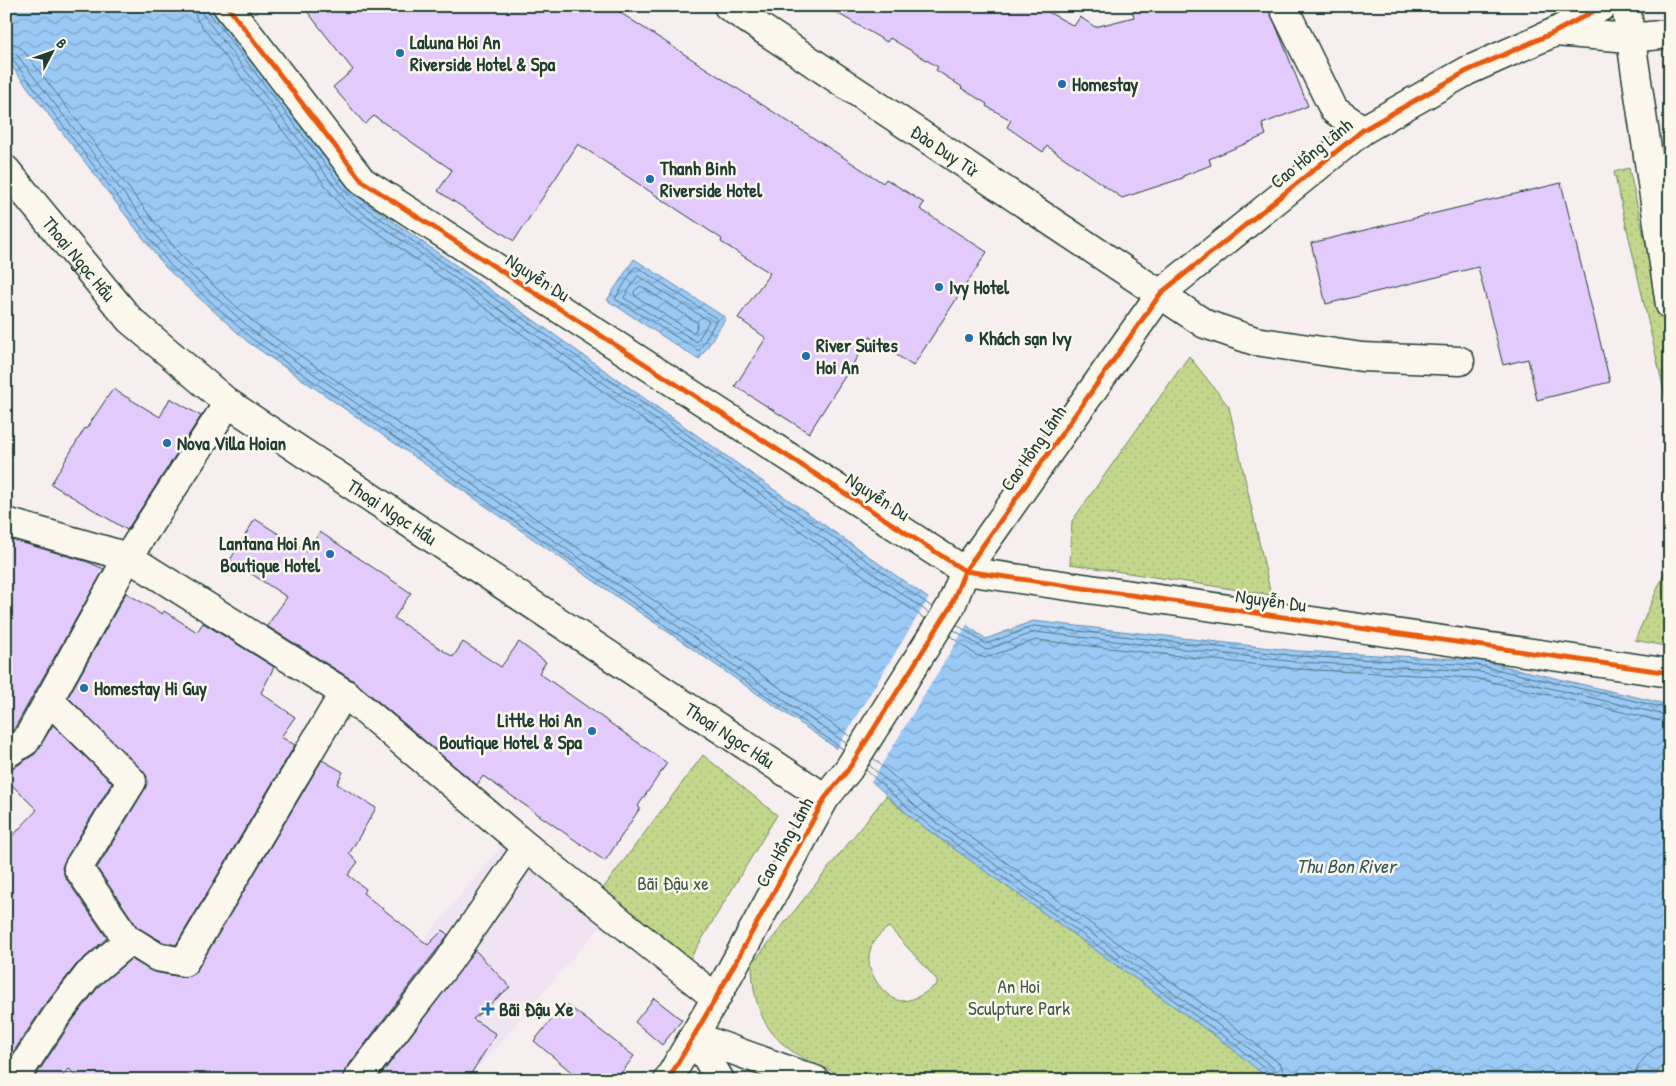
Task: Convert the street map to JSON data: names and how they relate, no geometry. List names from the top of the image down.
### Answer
{
  "streets": {
    "street": [
      "Đào Duy Từ",
      "Cao Hồng Lãnh",
      "Thoại Ngọc Hầu",
      "Nguyễn Du"
    ]
  },
  "crossings": [
    ["Đào Duy Từ", "Cao Hồng Lãnh"],
    ["Cao Hồng Lãnh", "Thoại Ngọc Hầu"],
    ["Cao Hồng Lãnh", "Nguyễn Du"]
  ],
  "water": ["Thu Bon River"],
  "parks": ["Bãi Đậu xe", "An Hoi Sculpture Park"],
  "places": {
    "other": [
      "Laluna Hoi An Riverside Hotel & Spa",
      "Homestay",
      "Thanh Binh Riverside Hotel",
      "Ivy Hotel",
      "Khách sạn Ivy",
      "River Suites Hoi An",
      "Nova Villa Hoian",
      "Lantana Hoi An Boutique Hotel",
      "Homestay Hi Guy",
      "Little Hoi An Boutique Hotel & Spa"
    ],
    "health": ["Bãi Đậu Xe"]
  },
  "north": "top right"
}
